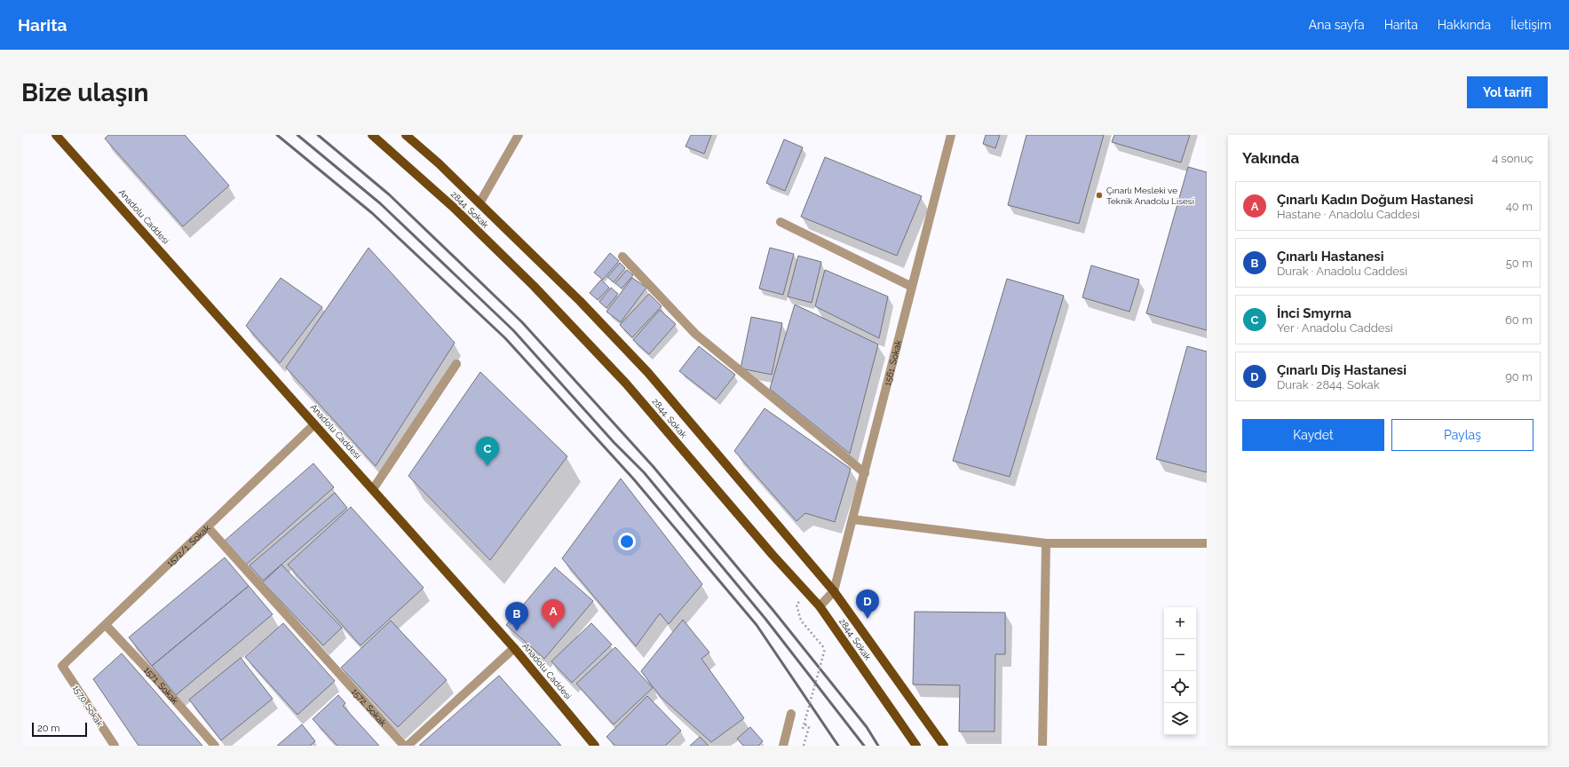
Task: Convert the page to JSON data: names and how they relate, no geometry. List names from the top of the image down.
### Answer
{
  "streets": {
    "main road": ["2844. Sokak", "Anadolu Caddesi"],
    "street": [
      "1561. Sokak",
      "1572/1. Sokak",
      "1571. Sokak",
      "1570. Sokak",
      "1572. Sokak"
    ]
  },
  "crossings": [
    ["2844. Sokak", "1561. Sokak"],
    ["Anadolu Caddesi", "1572/1. Sokak"],
    ["1572/1. Sokak", "1571. Sokak"],
    ["1572/1. Sokak", "1570. Sokak"],
    ["1572/1. Sokak", "1572. Sokak"]
  ],
  "places": ["Çınarlı Mesleki ve Teknik Anadolu Lisesi"],
  "scale_bar": "20 m",
  "page": {
    "header": "Harita",
    "nav": [
      "Ana sayfa",
      "Harita",
      "Hakkında",
      "İletişim"
    ],
    "buttons": [
      "Yol tarifi",
      ["Kaydet", "Paylaş"]
    ],
    "title": "Bize ulaşın",
    "heading": ["Yakında", "4 sonuç"],
    "list": [
      {
        "mark": "A",
        "name": "Çınarlı Kadın Doğum Hastanesi",
        "note": "Hastane · Anadolu Caddesi",
        "value": "40 m"
      },
      {
        "mark": "B",
        "name": "Çınarlı Hastanesi",
        "note": "Durak · Anadolu Caddesi",
        "value": "50 m"
      },
      {
        "mark": "C",
        "name": "İnci Smyrna",
        "note": "Yer · Anadolu Caddesi",
        "value": "60 m"
      },
      {
        "mark": "D",
        "name": "Çınarlı Diş Hastanesi",
        "note": "Durak · 2844. Sokak",
        "value": "90 m"
      }
    ],
    "pins": [
      "C",
      "D",
      "A",
      "B"
    ],
    "map_buttons": ["+", "−"],
    "scale": "20 m"
  }
}
